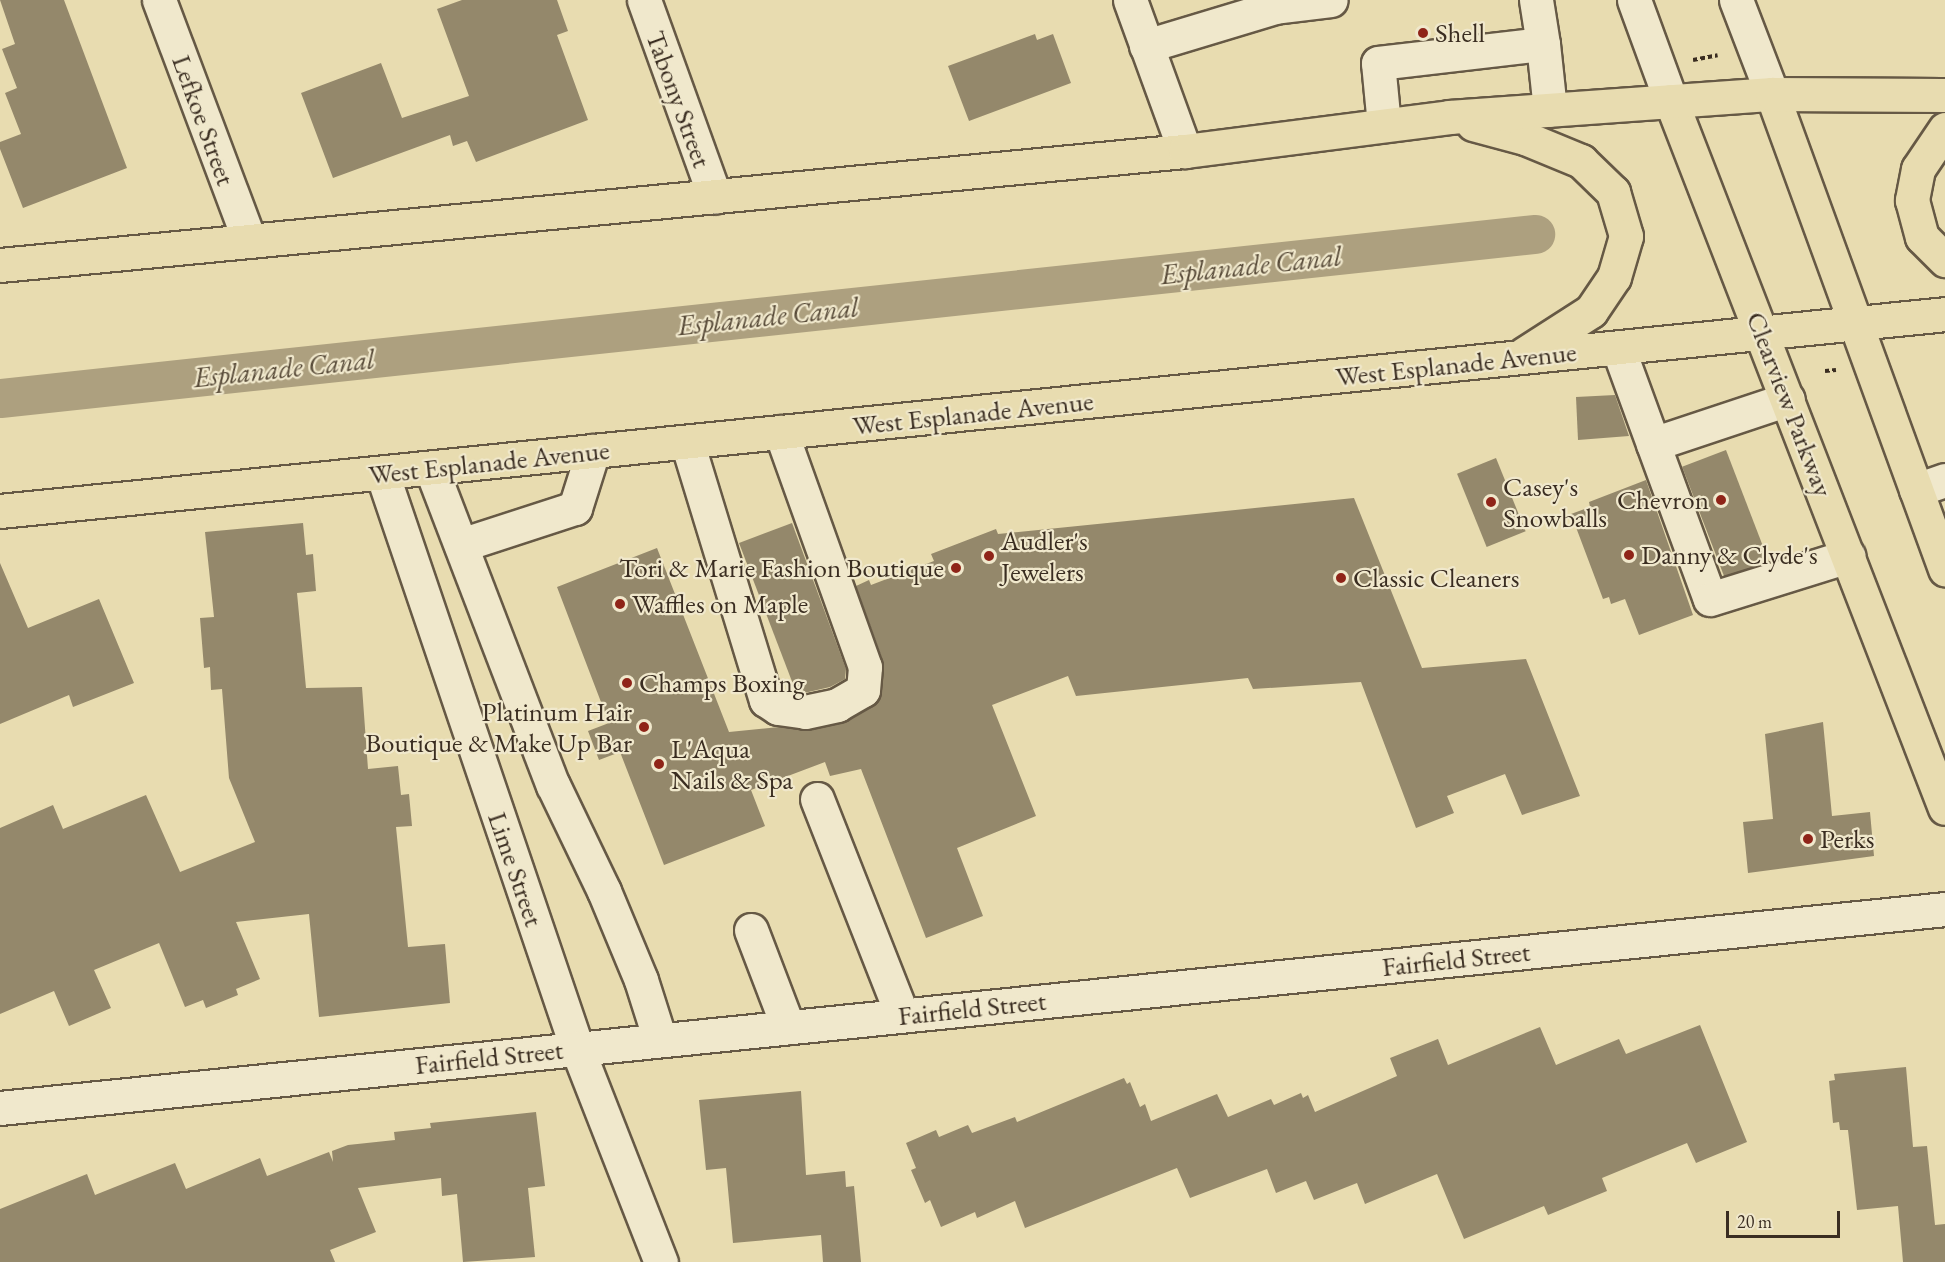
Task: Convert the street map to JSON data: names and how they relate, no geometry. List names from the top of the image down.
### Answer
{
  "streets": {
    "main road": ["West Esplanade Avenue", "Clearview Parkway"],
    "street": [
      "Tabony Street",
      "Lefkoe Street",
      "Lime Street",
      "Fairfield Street"
    ]
  },
  "crossings": [
    ["West Esplanade Avenue", "Clearview Parkway"],
    ["West Esplanade Avenue", "Lime Street"],
    ["Lime Street", "Fairfield Street"]
  ],
  "water": ["Esplanade Canal"],
  "places": [
    "Shell",
    "Chevron",
    "Casey's Snowballs",
    "Danny & Clyde's",
    "Audler's Jewelers",
    "Tori & Marie Fashion Boutique",
    "Classic Cleaners",
    "Waffles on Maple",
    "Champs Boxing",
    "Platinum Hair Boutique & Make Up Bar",
    "L'Aqua Nails & Spa",
    "Perks"
  ],
  "scale_bar": "20 m"
}
